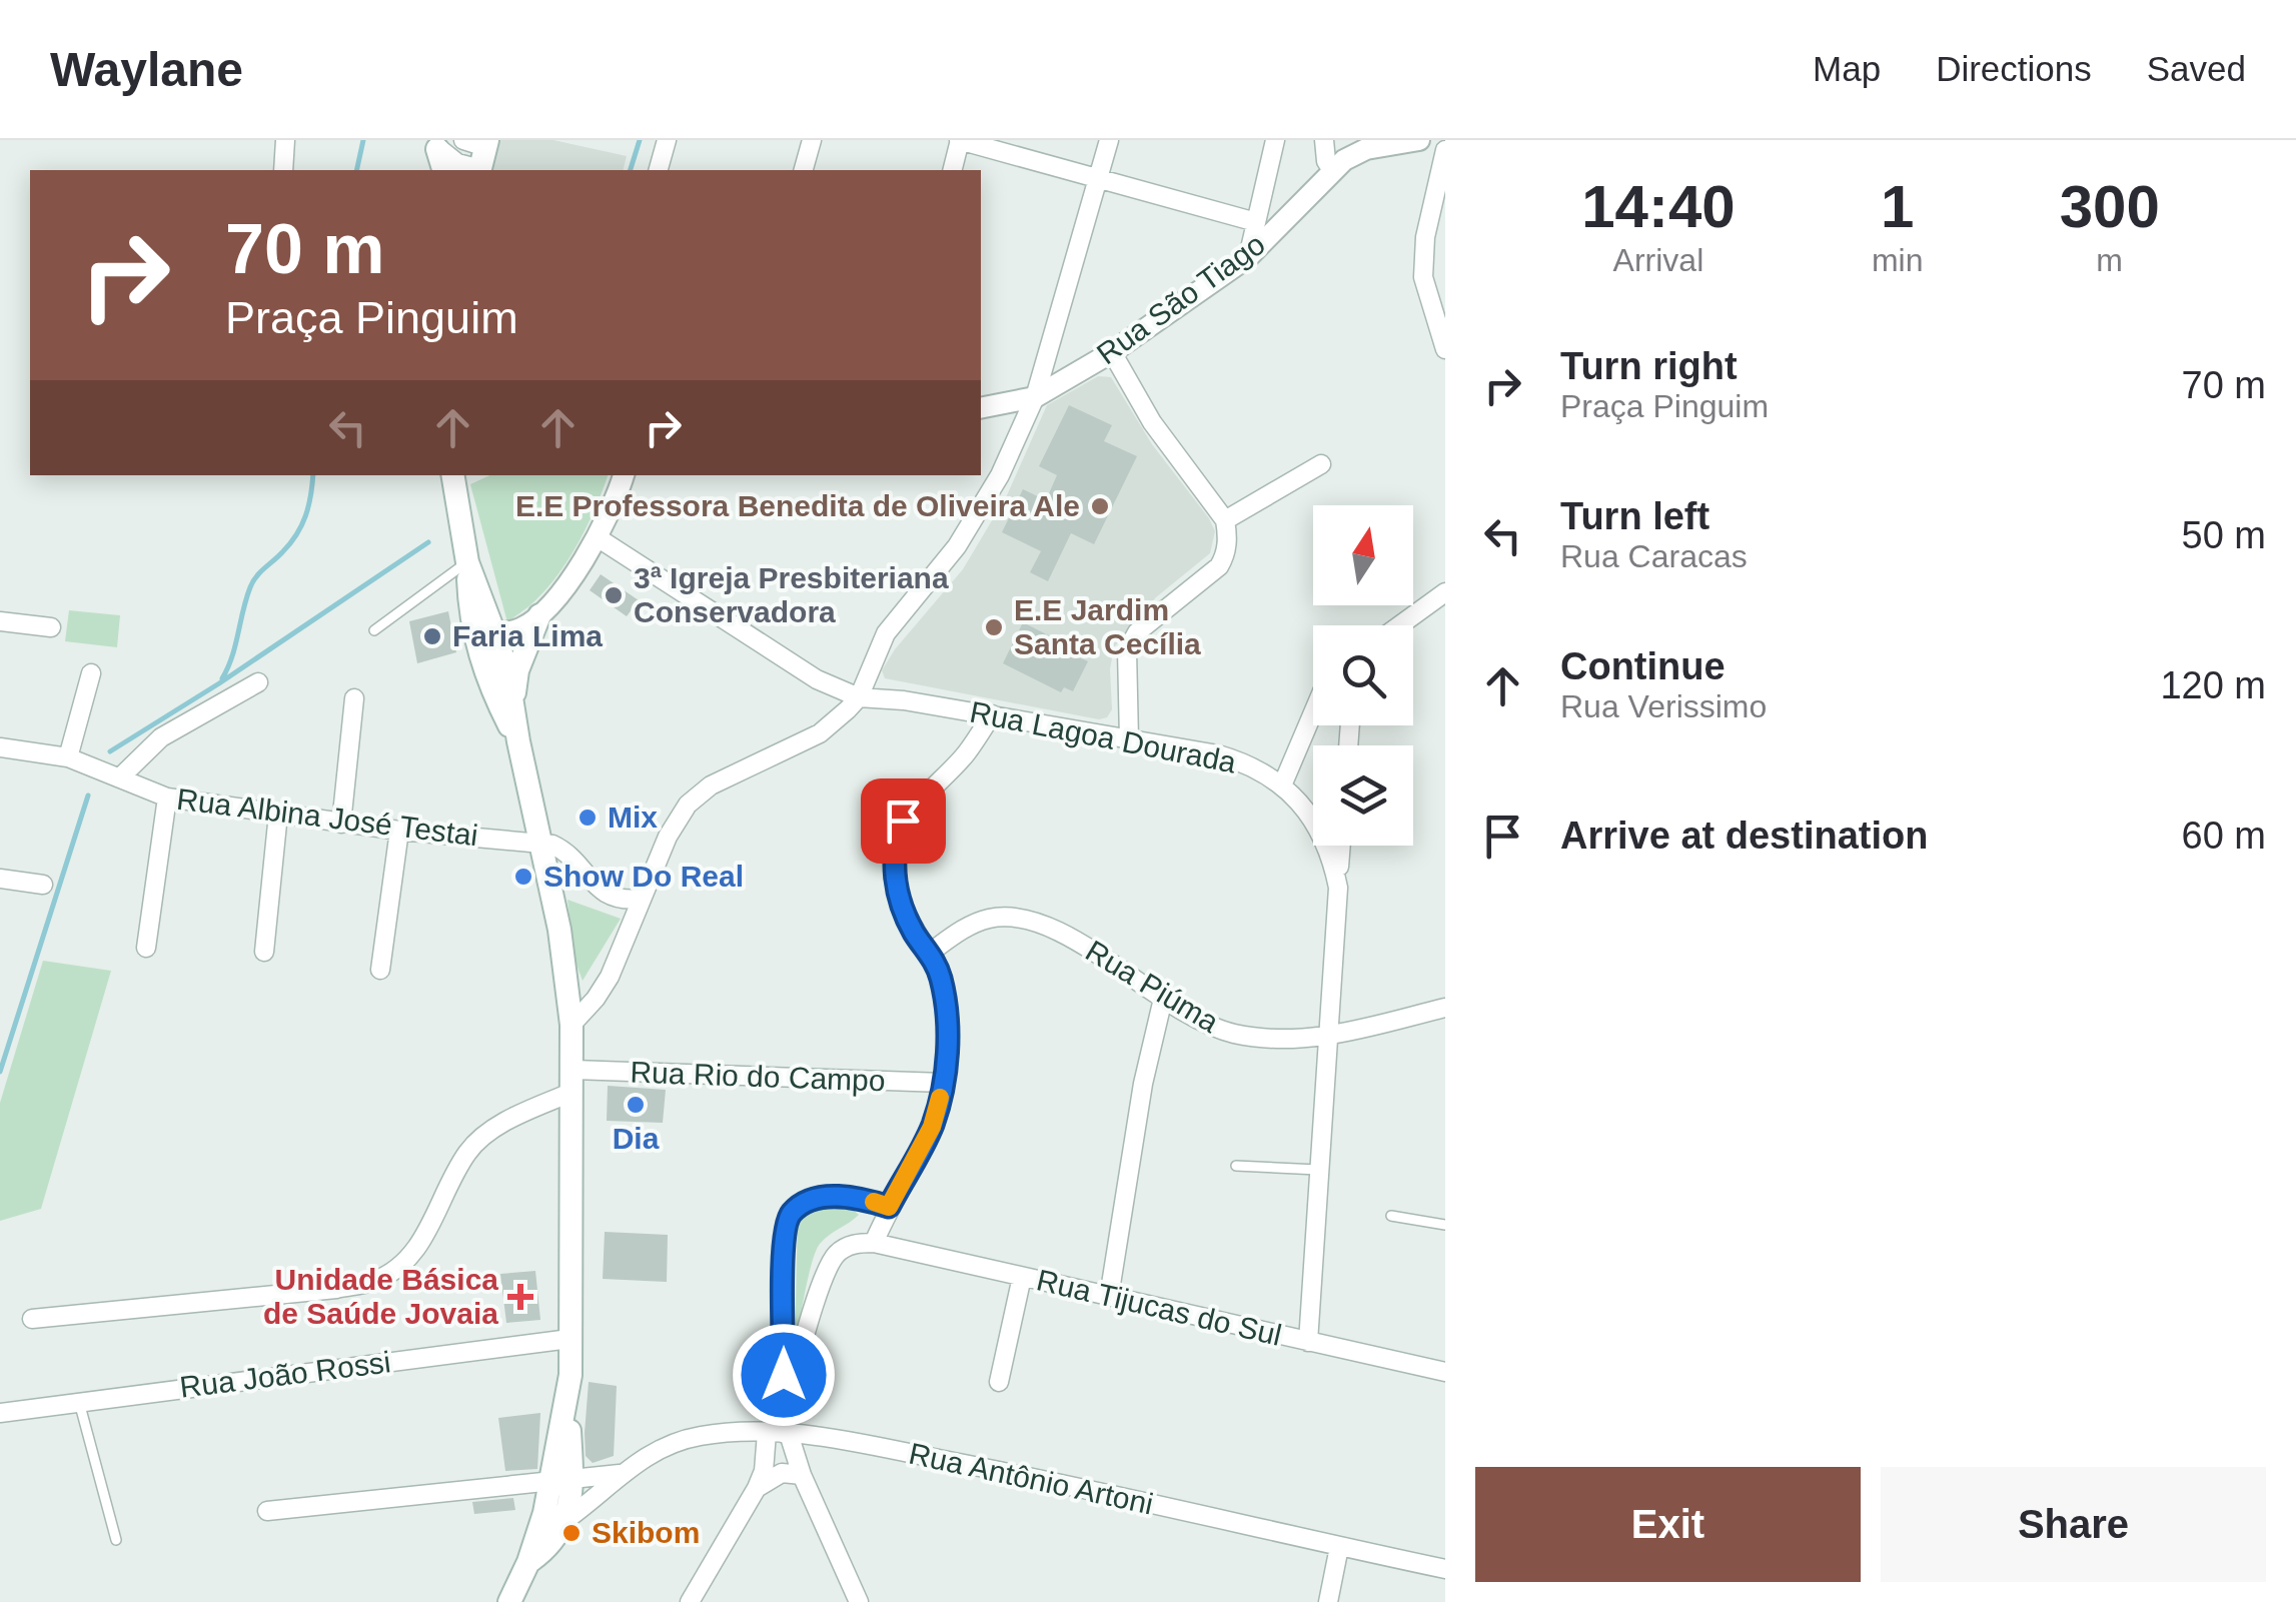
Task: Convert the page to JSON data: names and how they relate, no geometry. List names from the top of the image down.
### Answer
{
  "streets": {
    "street": [
      "Rua São Tiago",
      "Rua Lagoa Dourada",
      "Rua Albina José Testai",
      "Rua Piúma",
      "Rua Rio do Campo",
      "Rua Tijucas do Sul",
      "Rua João Rossi",
      "Rua Antônio Artoni"
    ]
  },
  "crossings": [
    ["Rua Lagoa Dourada", "Rua Piúma"],
    ["Rua Lagoa Dourada", "Rua Tijucas do Sul"]
  ],
  "places": {
    "other": [
      "E.E Professora Benedita de Oliveira Ale",
      "3ª Igreja Presbiteriana Conservadora",
      "E.E Jardim Santa Cecília",
      "Faria Lima",
      "Mix",
      "Show Do Real",
      "Dia",
      "Skibom"
    ],
    "health": ["Unidade Básica de Saúde Jovaia"]
  },
  "north": "top",
  "page": {
    "header": "Waylane",
    "nav": ["Map", "Directions", "Saved"],
    "eta": [
      "14:40",
      "Arrival",
      "1",
      "min",
      "300",
      "m"
    ],
    "turn": ["70 m", "Praça Pinguim"],
    "list": [
      {
        "name": "Turn right",
        "note": "Praça Pinguim",
        "value": "70 m"
      },
      {
        "name": "Turn left",
        "note": "Rua Caracas",
        "value": "50 m"
      },
      {
        "name": "Continue",
        "note": "Rua Verissimo",
        "value": "120 m"
      },
      {
        "name": "Arrive at destination",
        "value": "60 m"
      }
    ],
    "buttons": ["Exit", "Share"]
  }
}
